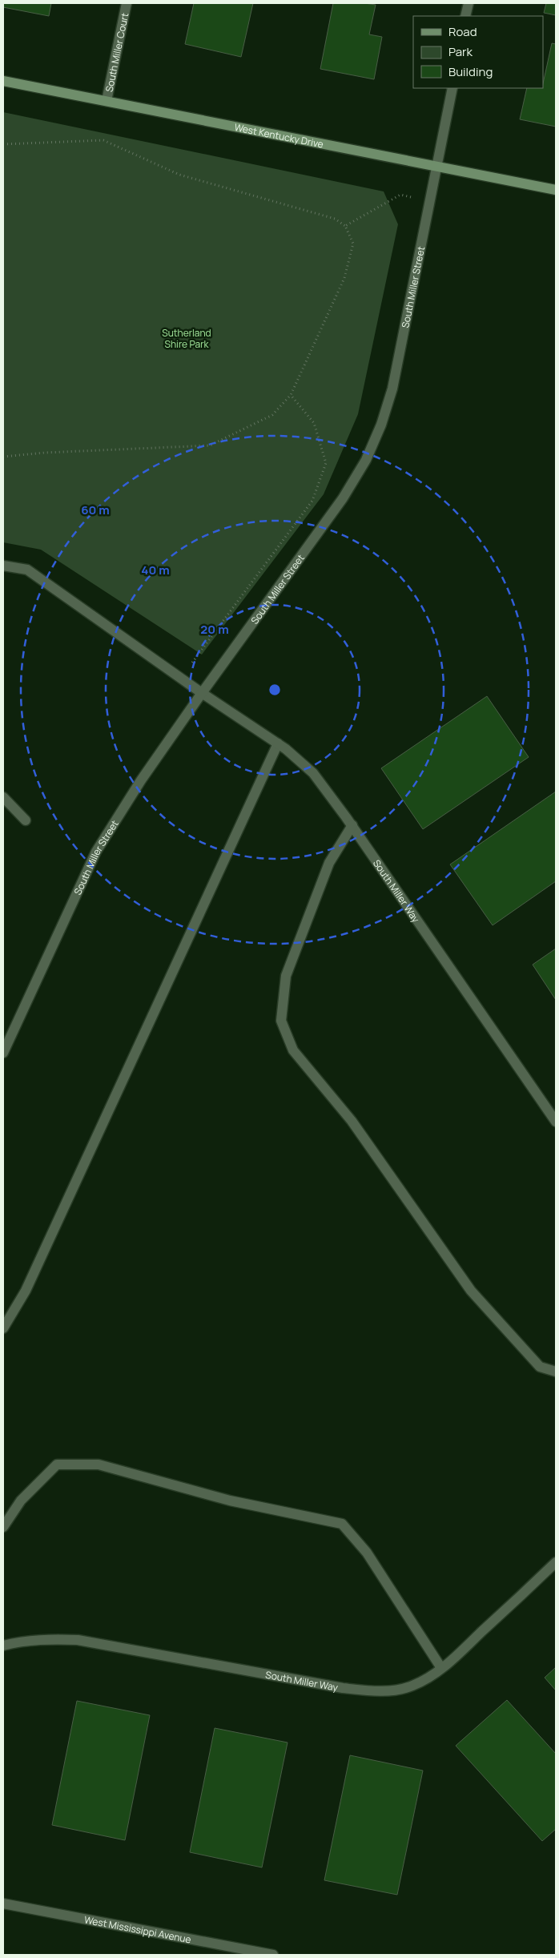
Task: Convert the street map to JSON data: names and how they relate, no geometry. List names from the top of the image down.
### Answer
{
  "streets": {
    "street": [
      "South Miller Court",
      "West Kentucky Drive",
      "South Miller Street",
      "South Miller Way",
      "West Mississippi Avenue"
    ]
  },
  "crossings": [
    ["South Miller Court", "West Kentucky Drive"],
    ["West Kentucky Drive", "South Miller Street"],
    ["South Miller Street", "South Miller Way"]
  ],
  "parks": ["Sutherland Shire Park"],
  "legend": ["Road", "Park", "Building"],
  "rings": ["60 m", "40 m", "20 m"]
}
